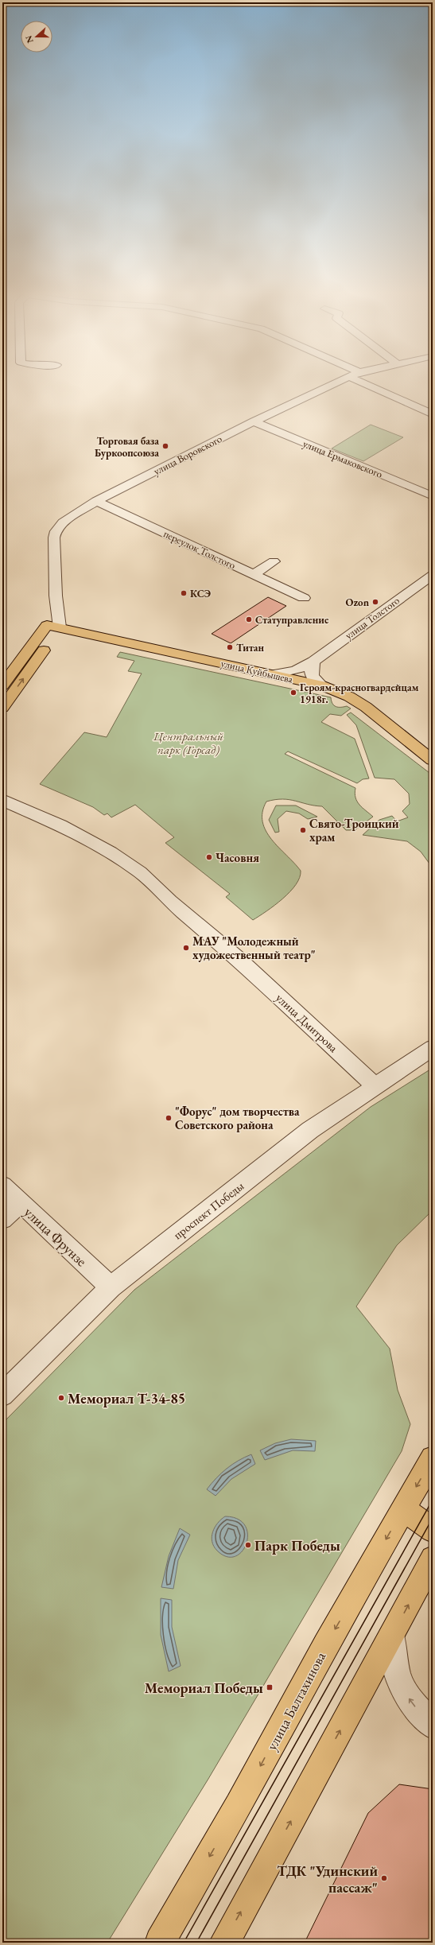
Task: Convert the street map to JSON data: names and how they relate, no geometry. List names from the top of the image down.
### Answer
{
  "streets": {
    "main road": ["улица Куйбышева", "улица Балтахинова"],
    "street": [
      "улица Воровского",
      "улица Ермаковского",
      "переулок Толстого",
      "улица Толстого",
      "улица Дмитрова",
      "проспект Победы",
      "улица Фрунзе"
    ]
  },
  "crossings": [
    ["улица Воровского", "улица Ермаковского"],
    ["улица Воровского", "переулок Толстого"],
    ["улица Воровского", "улица Куйбышева"],
    ["улица Толстого", "улица Куйбышева"],
    ["улица Дмитрова", "проспект Победы"],
    ["проспект Победы", "улица Фрунзе"]
  ],
  "parks": ["Центральный парк (Горсад)"],
  "places": {
    "other": [
      "Торговая база Буркоопсоюза",
      "КСЭ",
      "Ozon",
      "Статуправление",
      "Титан",
      "Героям-красногвардейцам 1918г.",
      "Свято-Троицкий храм",
      "Часовня",
      "МАУ \"Молодежный художественный театр\"",
      "\"Форус\" дом творчества Советского района",
      "Мемориал Т-34-85",
      "Парк Победы",
      "ТДК \"Удинский пассаж\""
    ],
    "transit": ["Мемориал Победы"]
  },
  "north": "left"
}
